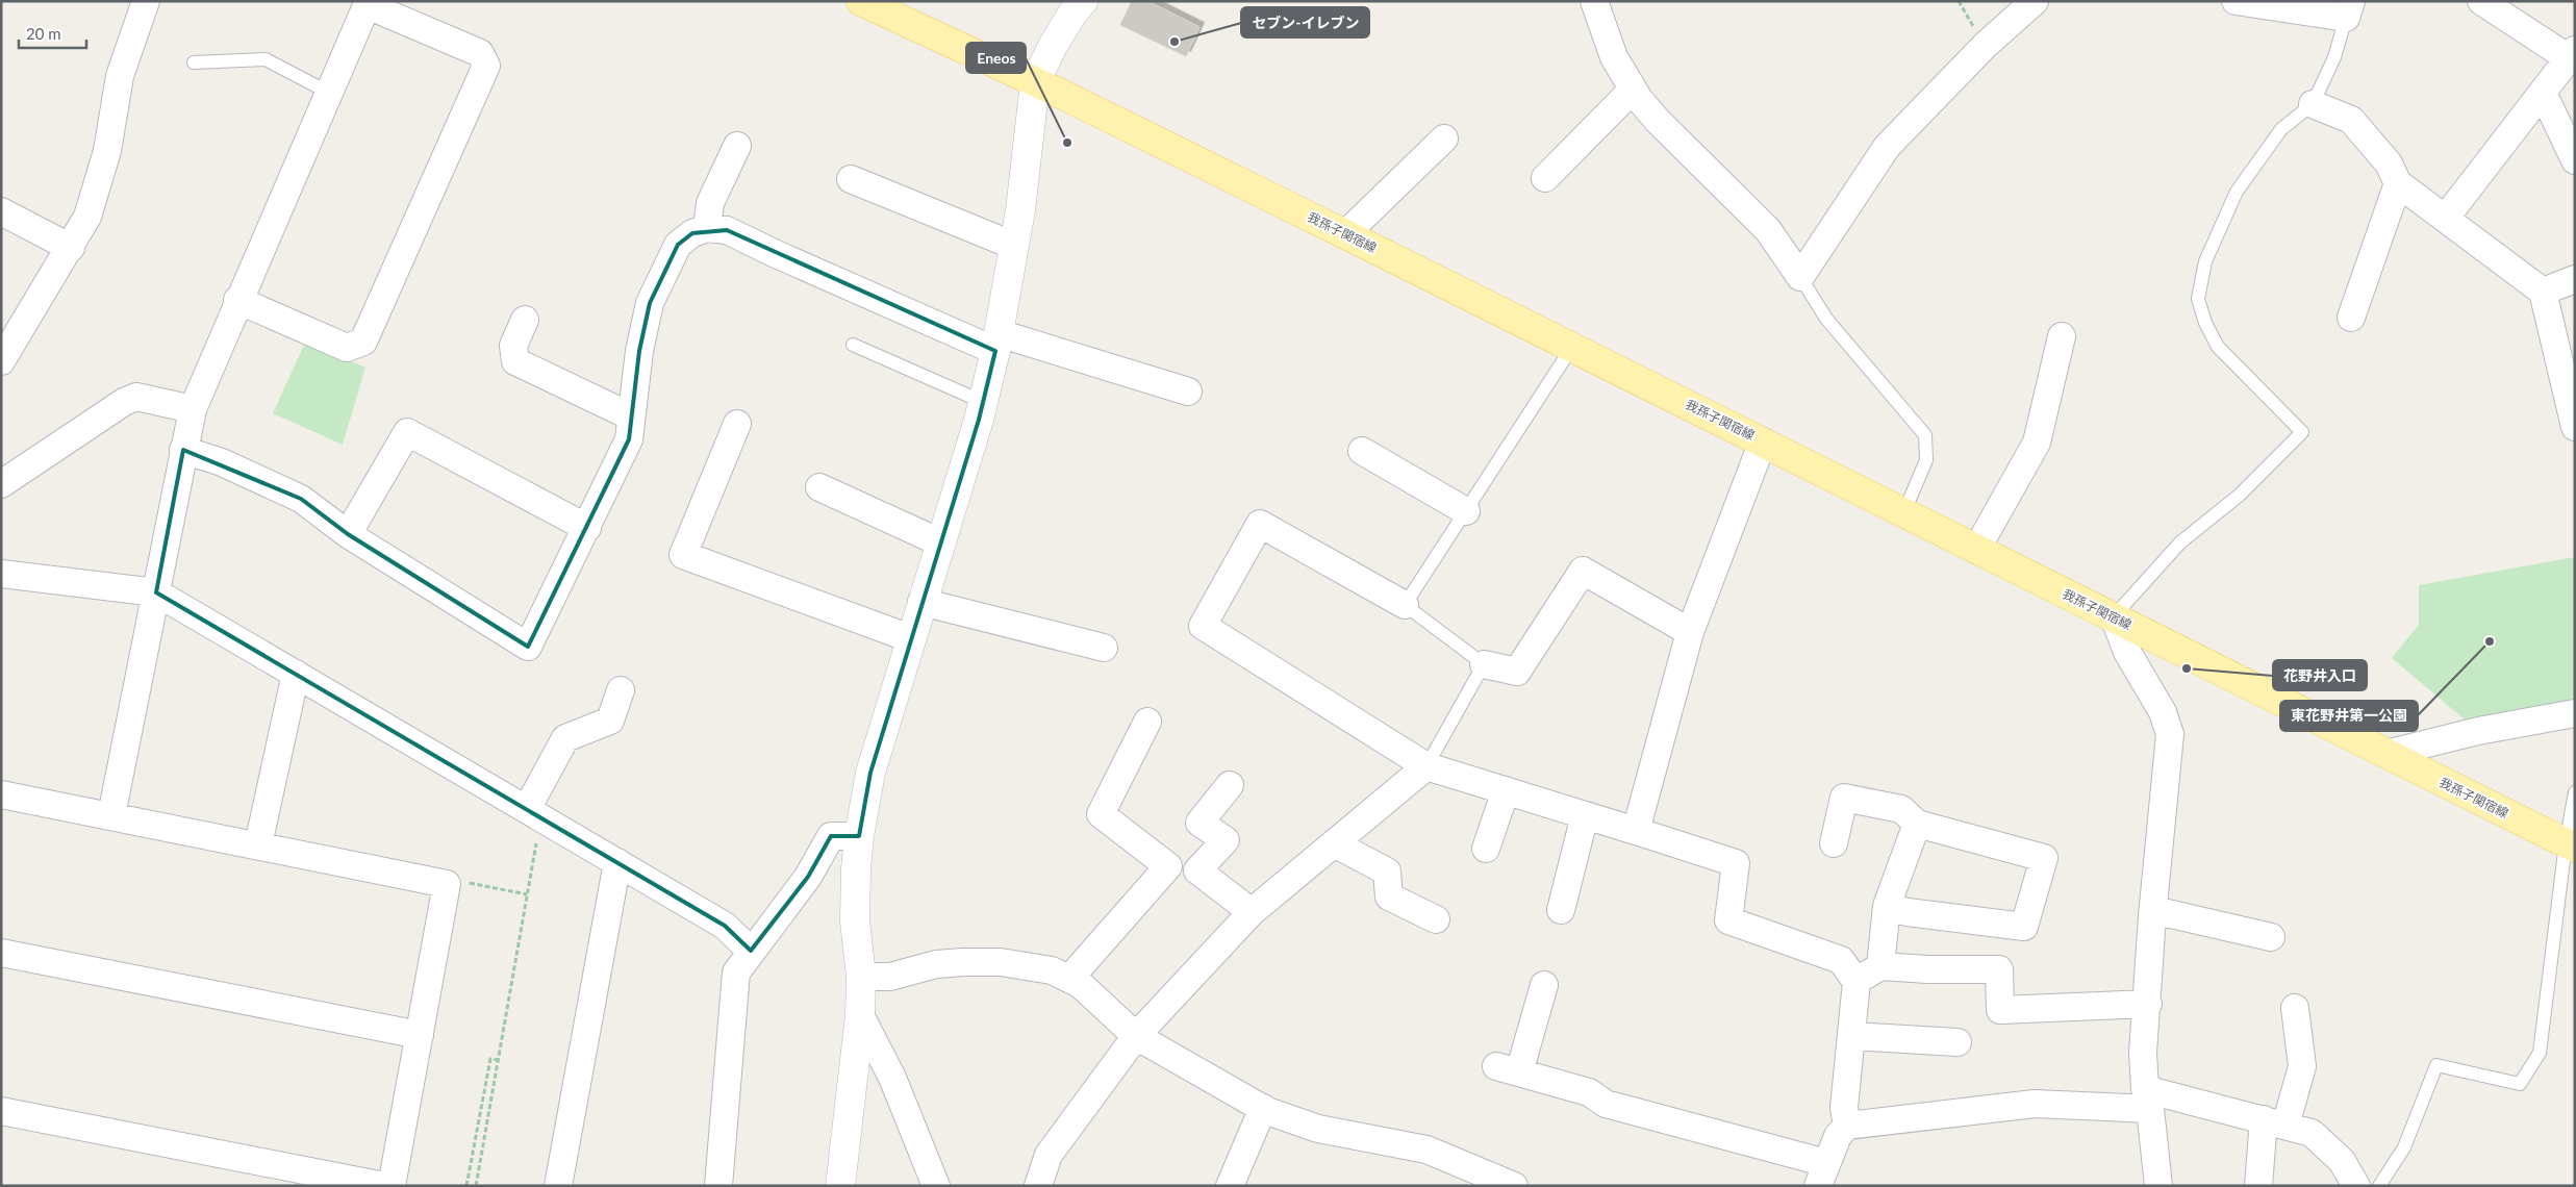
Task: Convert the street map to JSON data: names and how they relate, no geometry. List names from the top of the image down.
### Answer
{
  "streets": {
    "main road": ["我孫子関宿線"]
  },
  "places": [
    "セブン-イレブン",
    "Eneos",
    "東花野井第一公園",
    "花野井入口"
  ],
  "scale_bar": "20 m"
}
